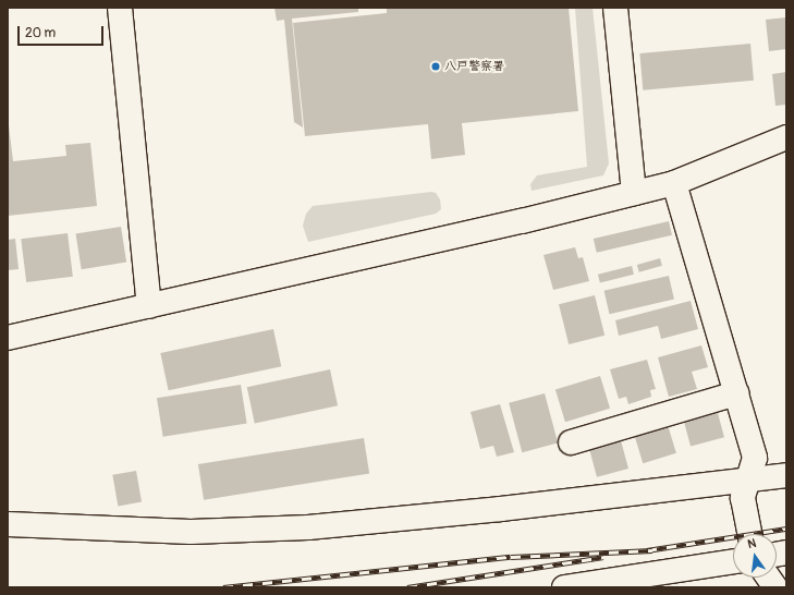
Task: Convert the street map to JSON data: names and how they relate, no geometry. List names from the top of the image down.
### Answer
{
  "places": ["八戸警察署"],
  "scale_bar": "20 m",
  "north": "top"
}
